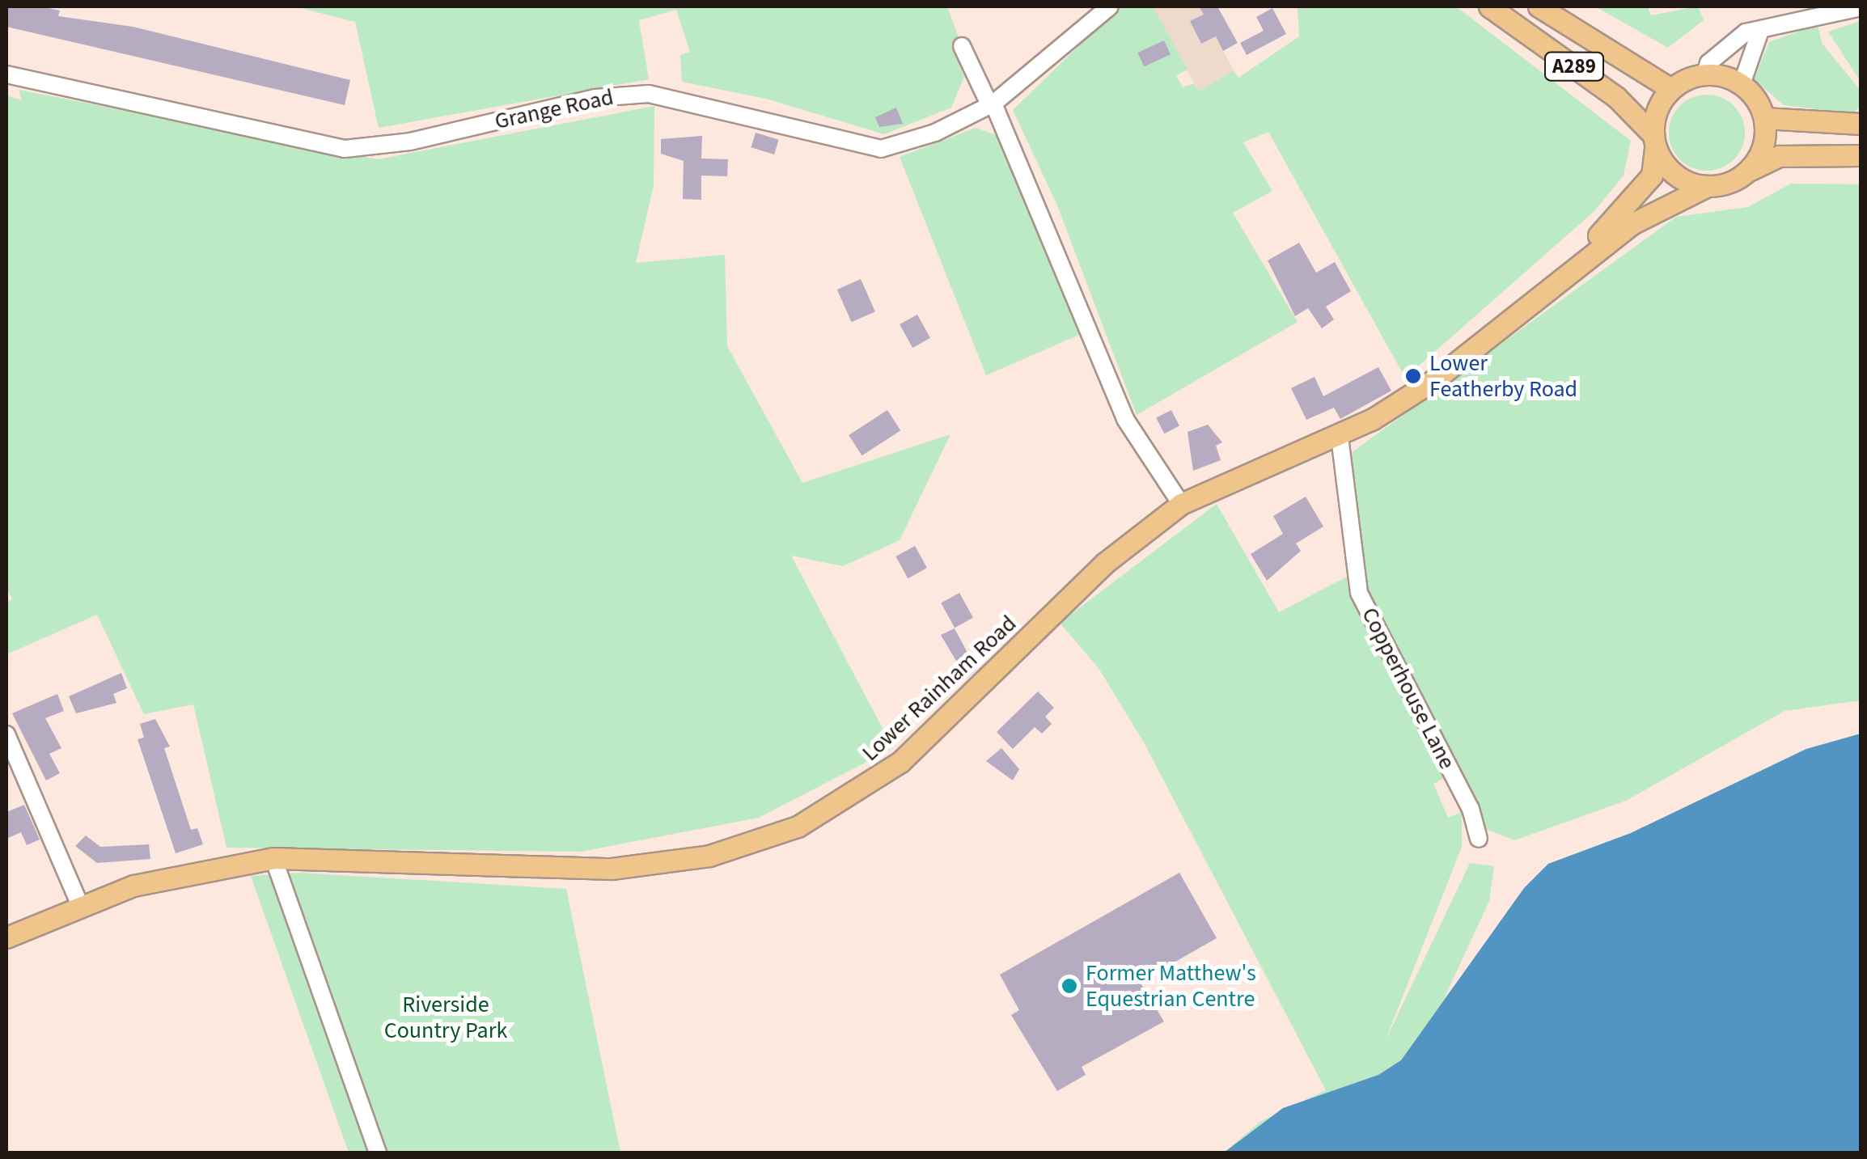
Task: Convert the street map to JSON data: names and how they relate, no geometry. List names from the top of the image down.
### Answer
{
  "streets": {
    "main road": ["A289", "Lower Rainham Road"],
    "street": ["Grange Road", "Copperhouse Lane"]
  },
  "crossings": [
    ["A289", "Lower Rainham Road"],
    ["Lower Rainham Road", "Copperhouse Lane"]
  ],
  "parks": ["Riverside Country Park"],
  "places": ["Lower Featherby Road", "Former Matthew's Equestrian Centre"]
}
